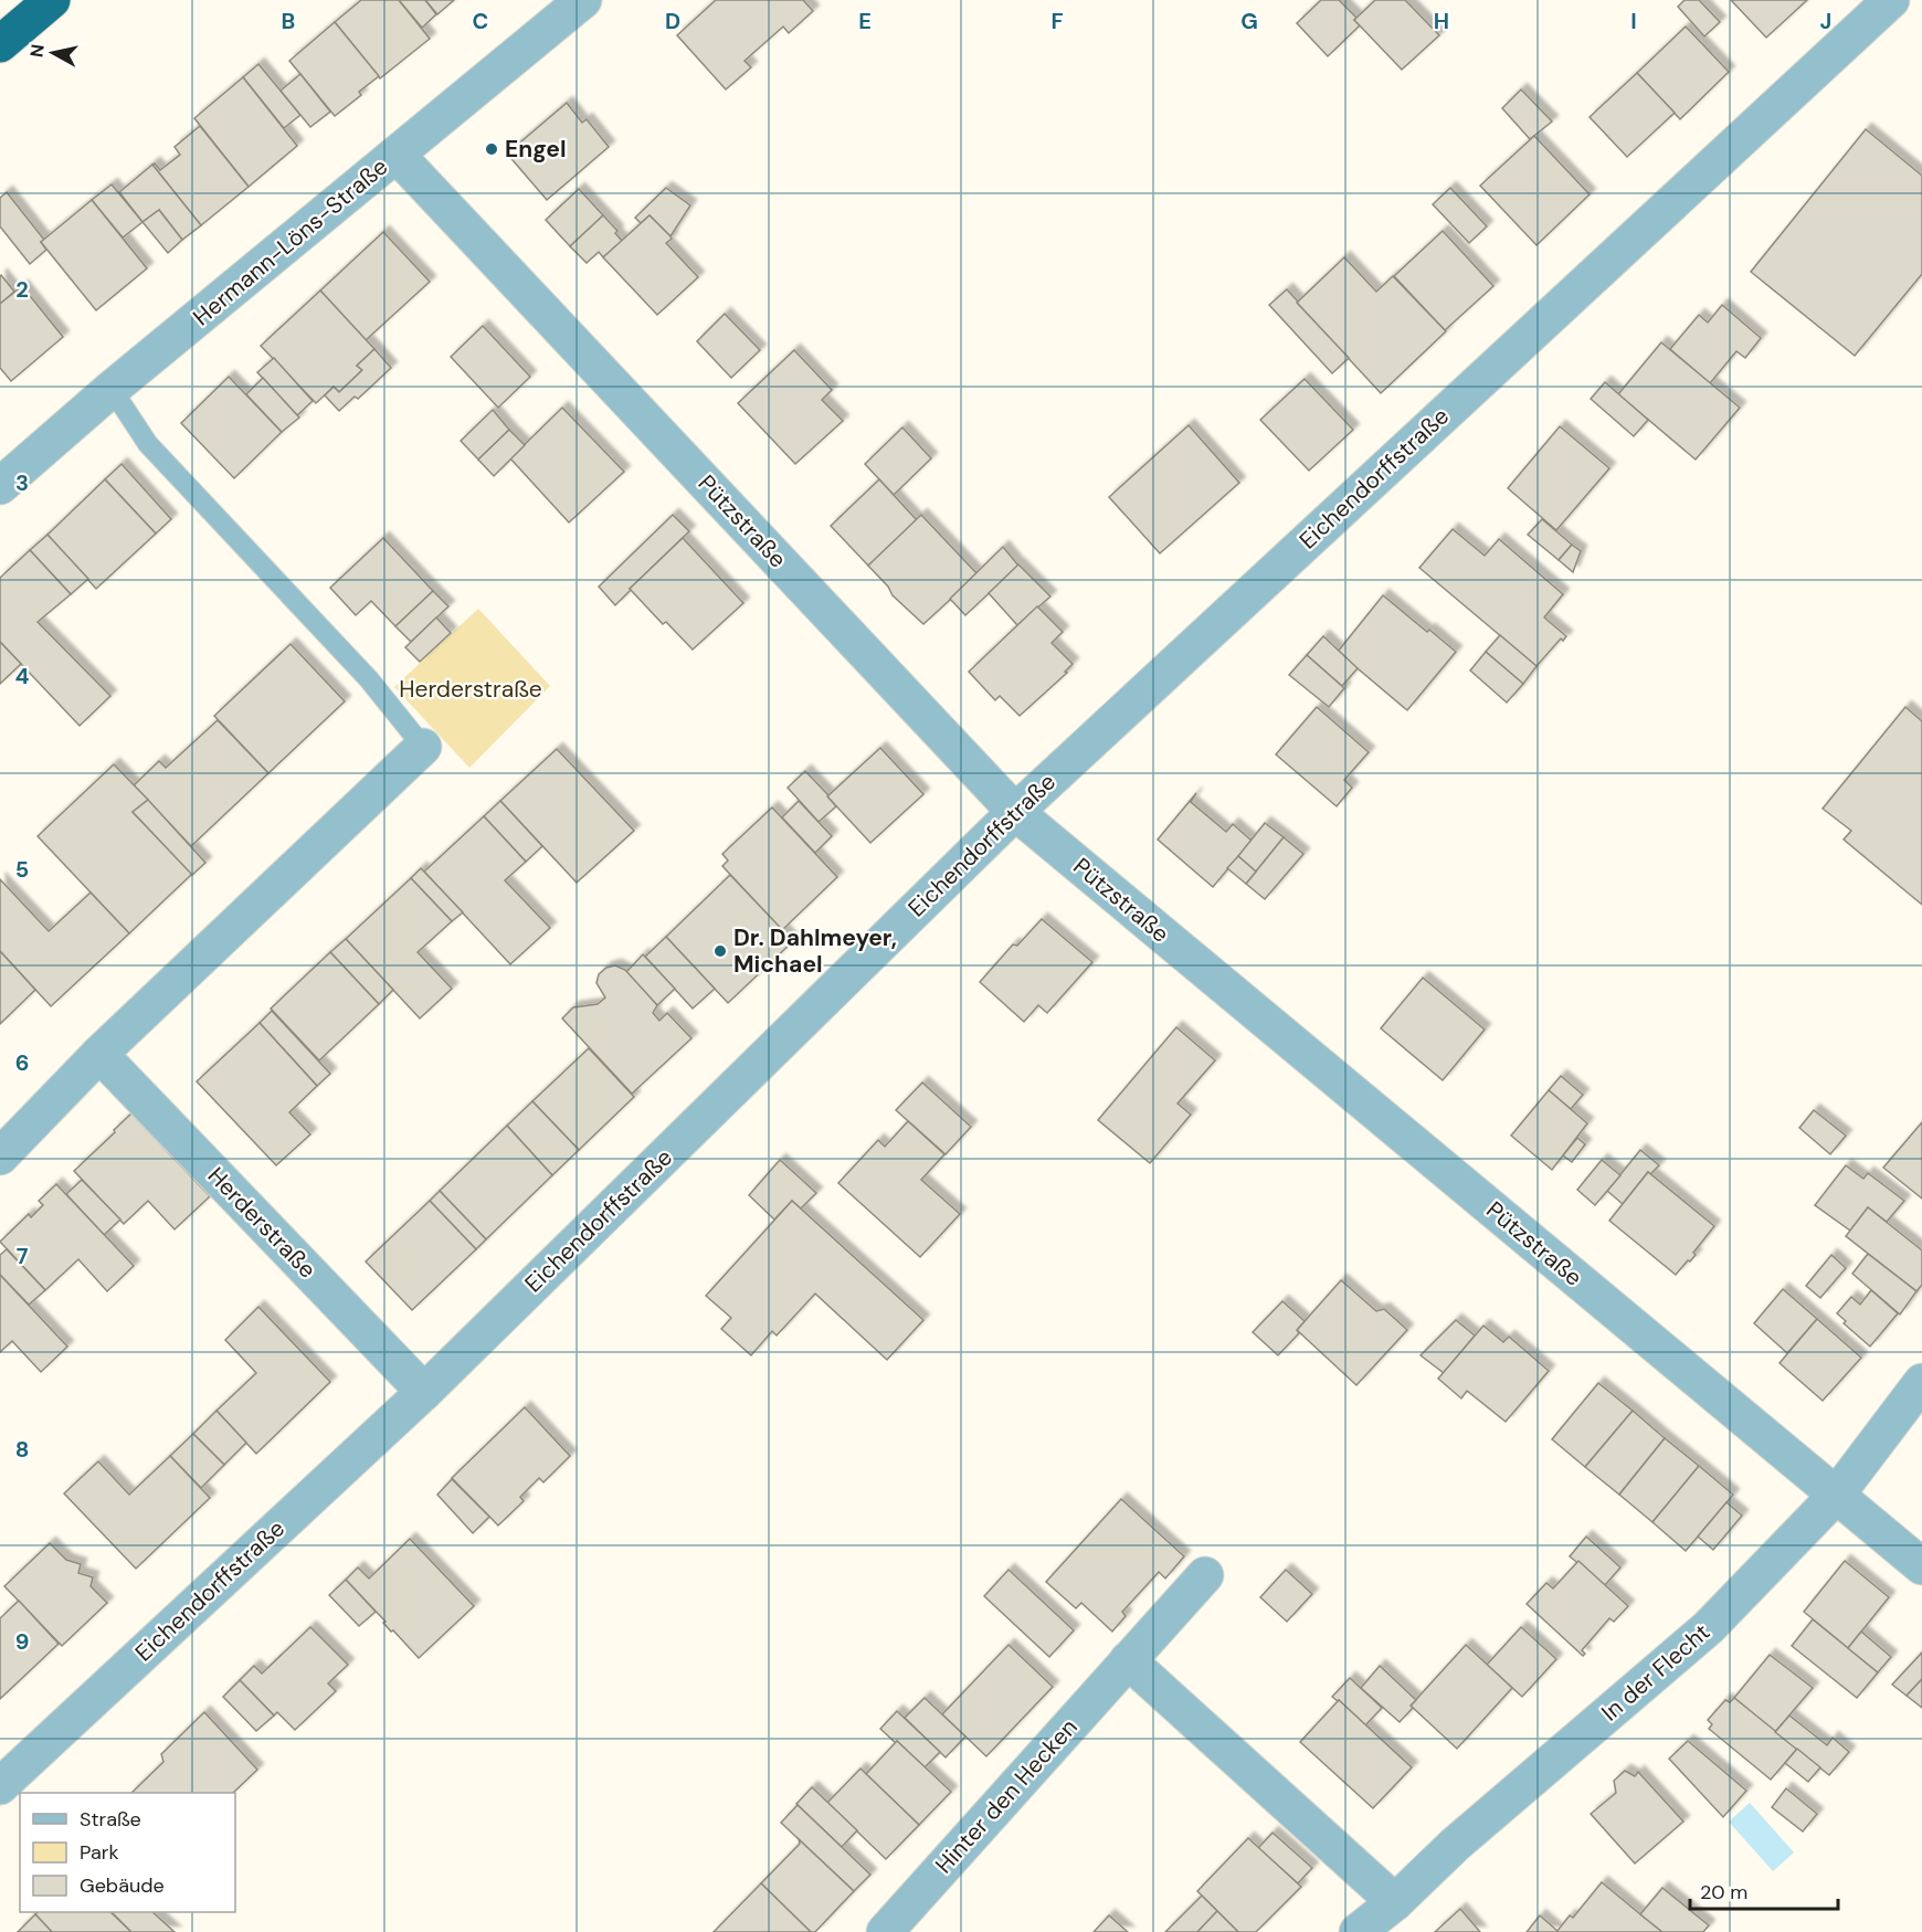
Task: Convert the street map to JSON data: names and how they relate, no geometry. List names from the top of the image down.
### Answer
{
  "streets": {
    "street": [
      "Hermann-Löns-Straße",
      "Eichendorffstraße",
      "Pützstraße",
      "Herderstraße",
      "In der Flecht",
      "Hinter den Hecken"
    ]
  },
  "crossings": [
    ["Hermann-Löns-Straße", "Pützstraße"],
    ["Eichendorffstraße", "Pützstraße"],
    ["Eichendorffstraße", "Herderstraße"],
    ["Pützstraße", "In der Flecht"]
  ],
  "parks": ["Herderstraße"],
  "places": ["Engel", "Dr. Dahlmeyer, Michael"],
  "legend": ["Straße", "Park", "Gebäude"],
  "scale_bar": "20 m",
  "north": "left",
  "grid": {
    "columns": [
      "B",
      "C",
      "D",
      "E",
      "F",
      "G",
      "H",
      "I",
      "J"
    ],
    "rows": [
      "2",
      "3",
      "4",
      "5",
      "6",
      "7",
      "8",
      "9"
    ]
  }
}
